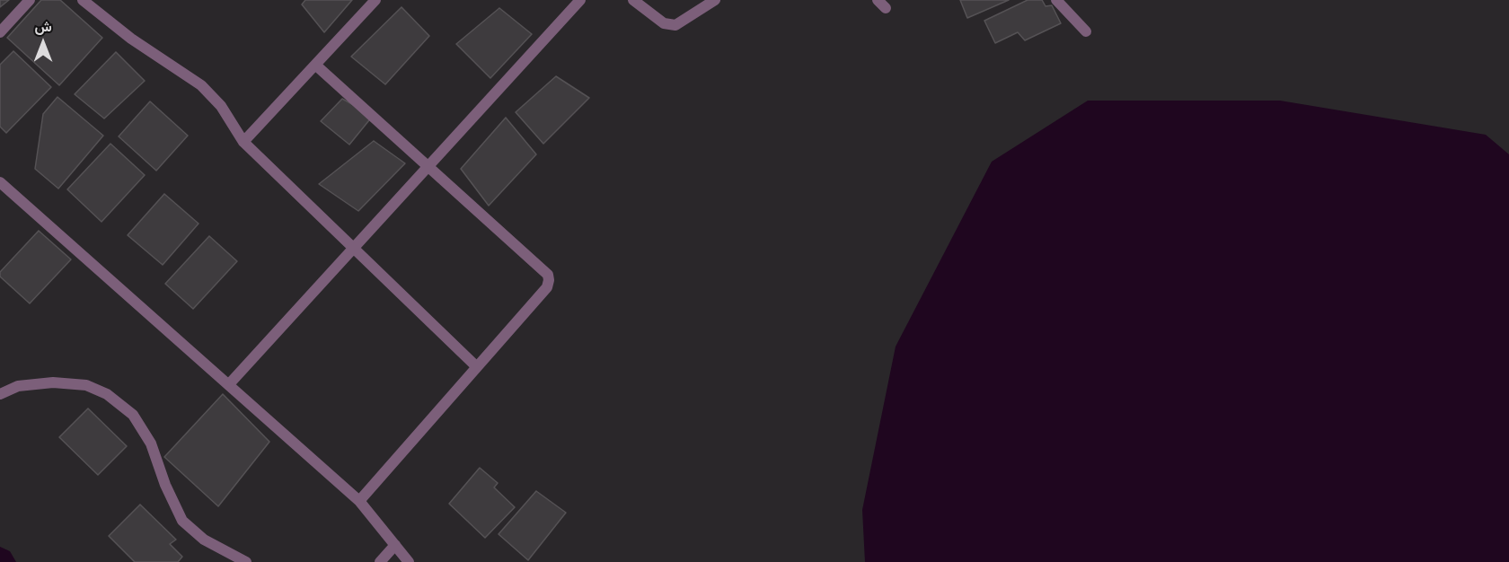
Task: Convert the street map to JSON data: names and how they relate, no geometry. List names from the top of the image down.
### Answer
{
  "north": "top"
}
